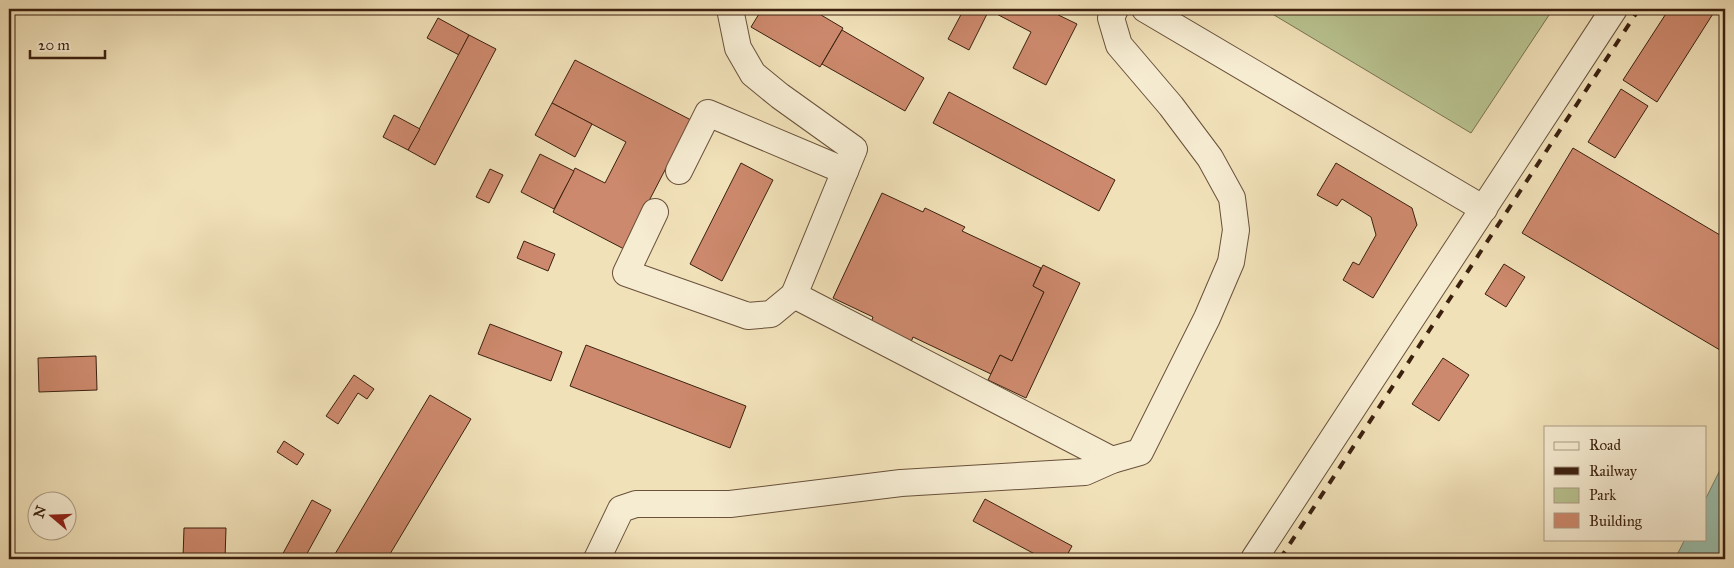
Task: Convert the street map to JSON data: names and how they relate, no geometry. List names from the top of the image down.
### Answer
{
  "legend": [
    "Road",
    "Railway",
    "Park",
    "Building"
  ],
  "scale_bar": "20 m",
  "north": "left"
}
